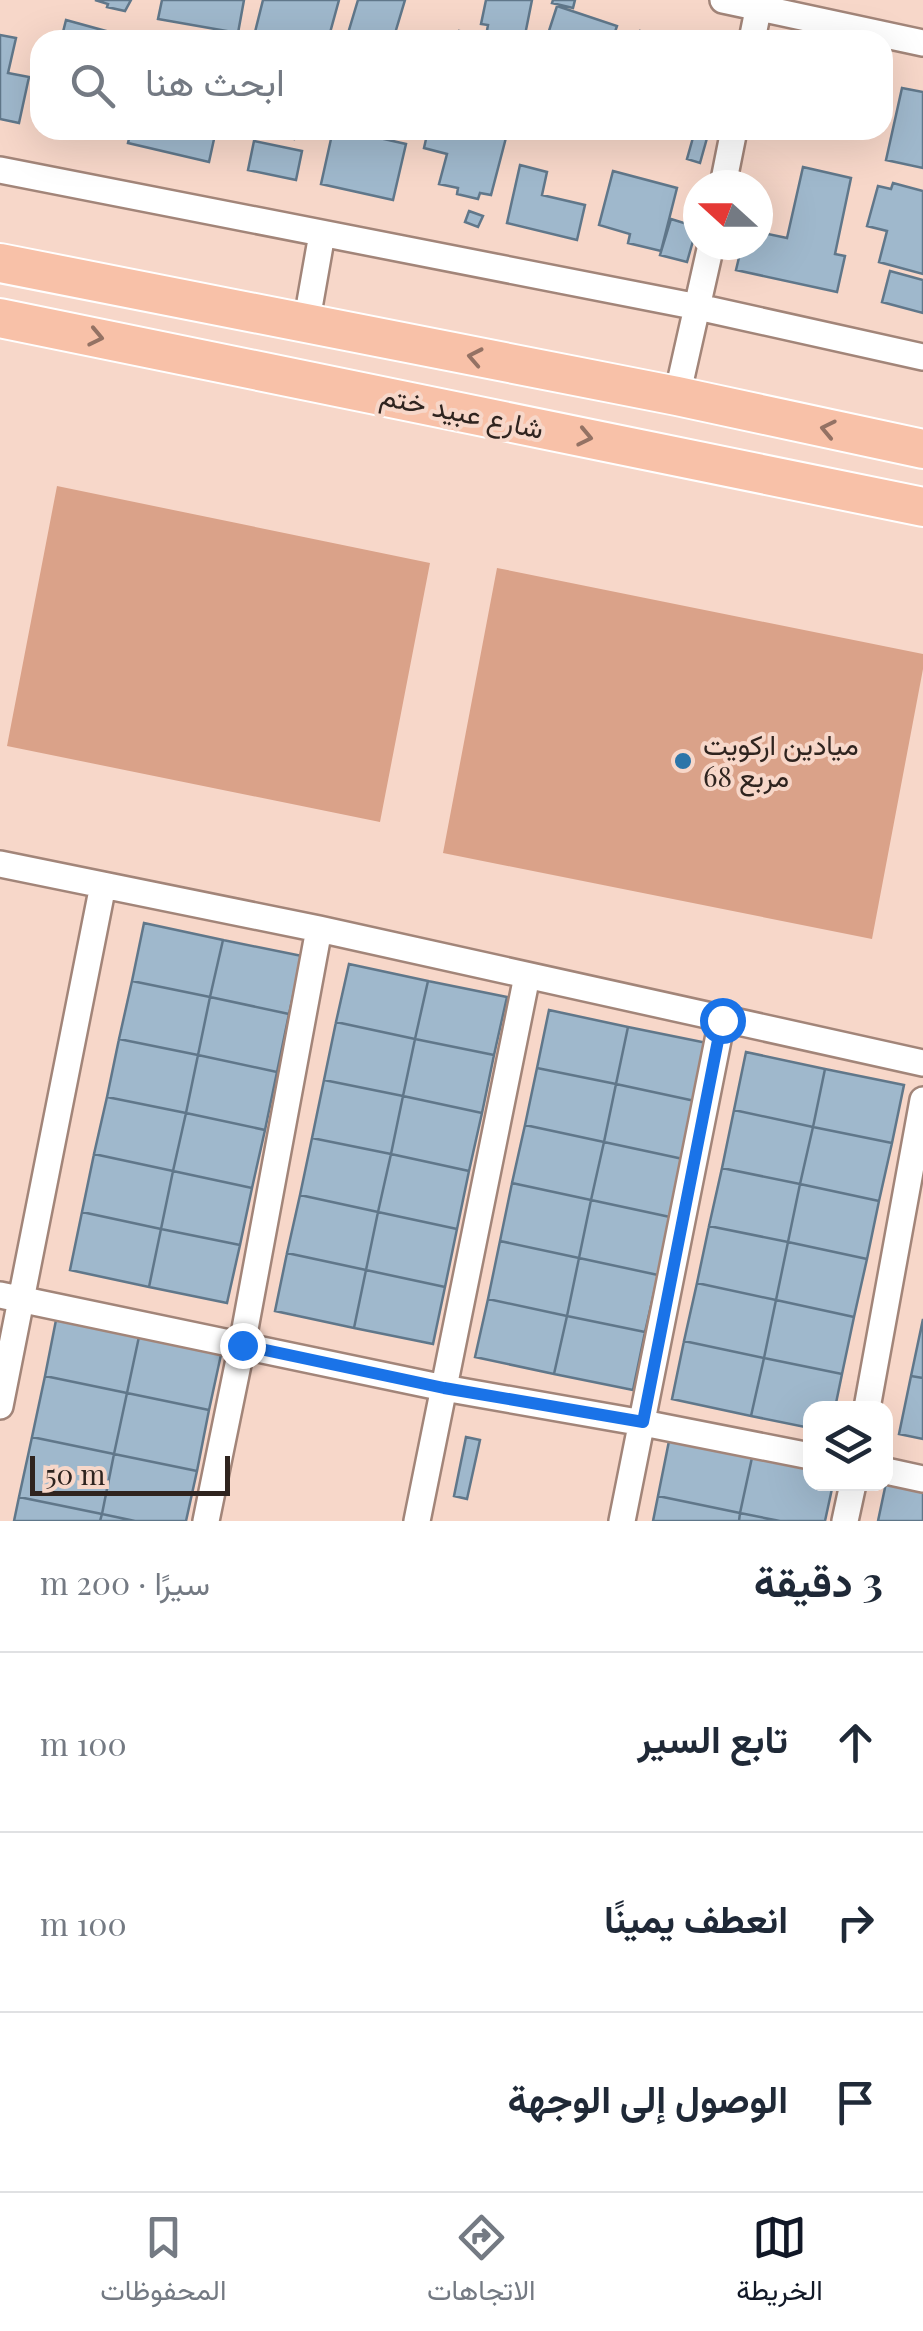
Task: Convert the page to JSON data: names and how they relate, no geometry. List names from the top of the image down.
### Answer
{
  "streets": {
    "main road": ["شارع عبيد ختم"]
  },
  "places": ["ميادين اركويت مربع 68"],
  "scale_bar": "50 m",
  "north": "left",
  "page": {
    "search": "ابحث هنا",
    "scale": "50 m",
    "heading": ["3 دقيقة", "سيرًا · 200 m"],
    "list": [
      ["تابع السير", "100 m"],
      ["انعطف يمينًا", "100 m"],
      "الوصول إلى الوجهة"
    ],
    "nav": ["الخريطة", "الاتجاهات", "المحفوظات"]
  }
}
